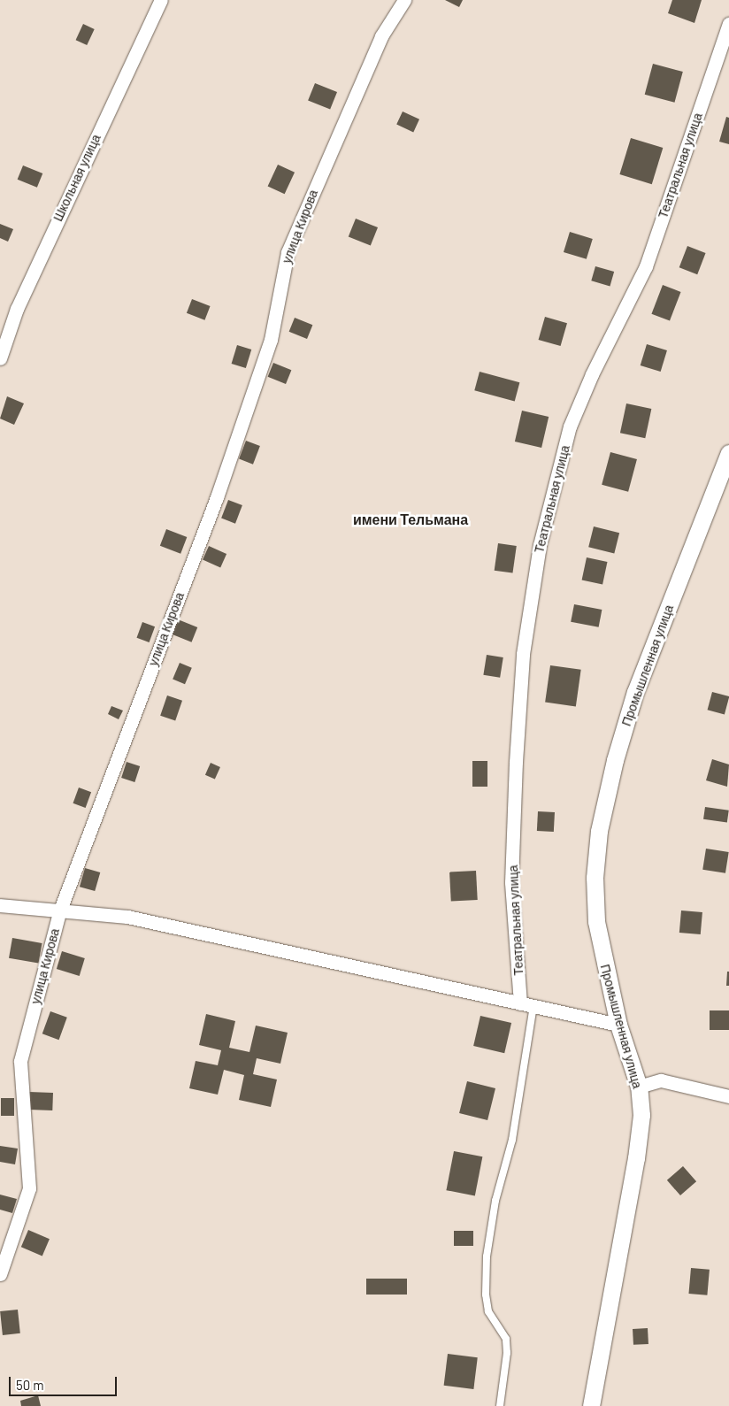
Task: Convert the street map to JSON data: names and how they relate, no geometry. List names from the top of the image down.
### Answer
{
  "streets": {
    "street": [
      "Театральная улица",
      "Школьная улица",
      "улица Кирова",
      "Промышленная улица"
    ]
  },
  "districts": ["имени Тельмана"],
  "scale_bar": "50 m"
}
